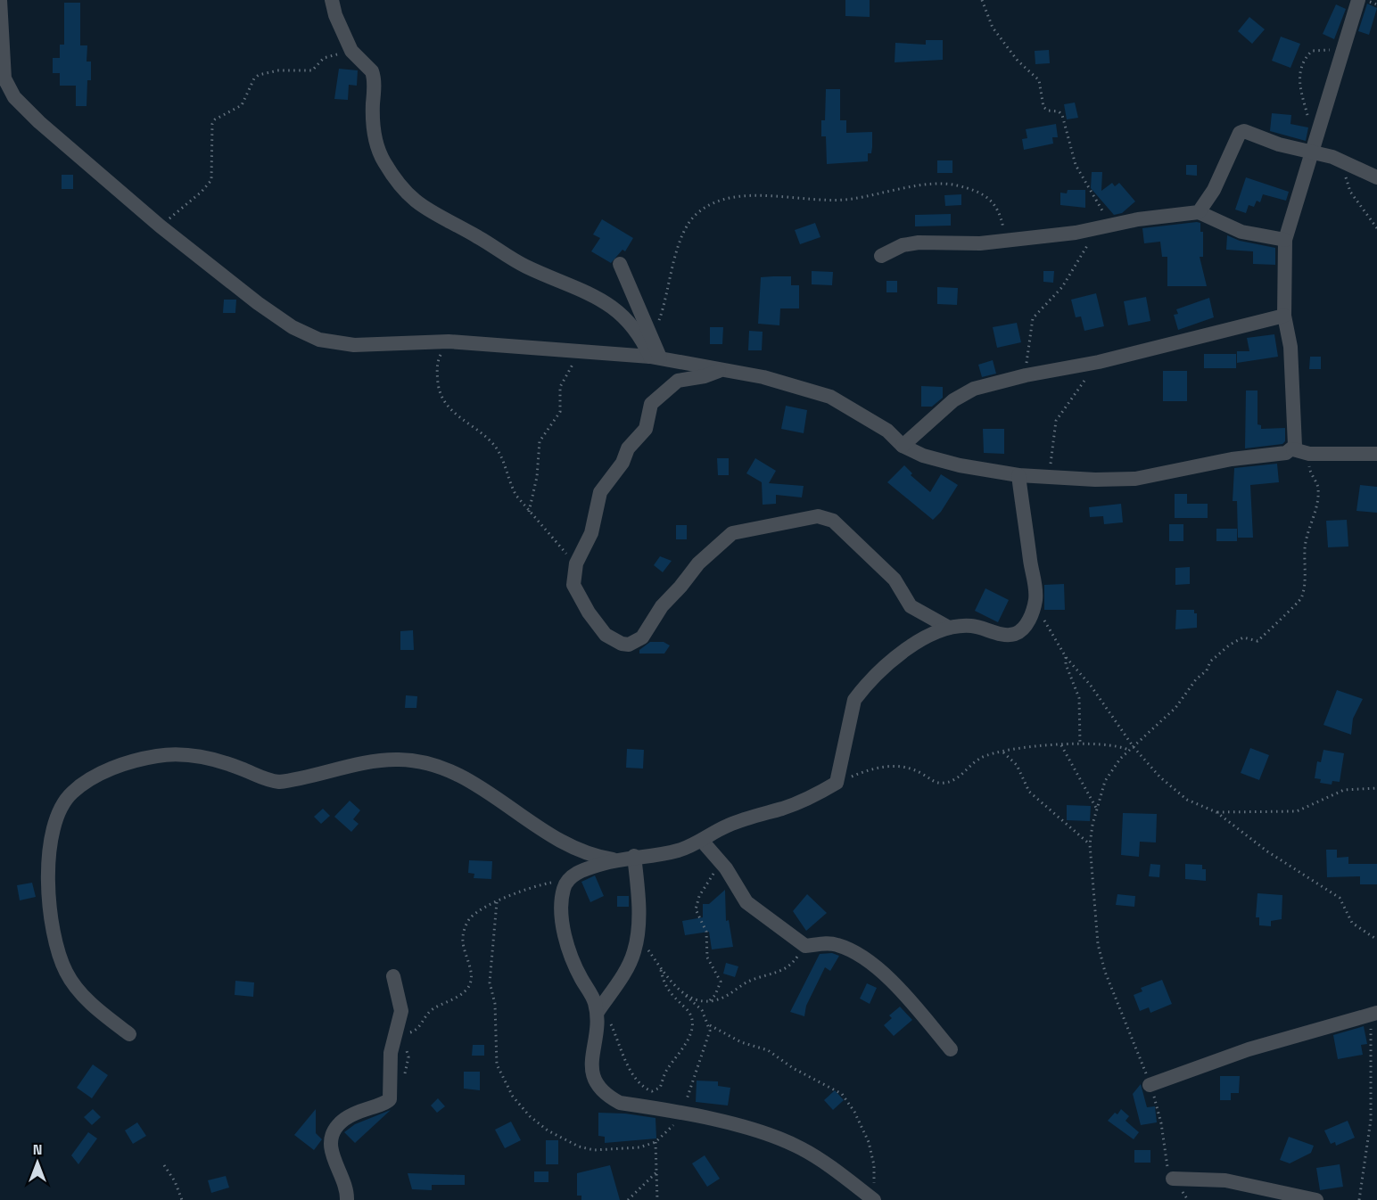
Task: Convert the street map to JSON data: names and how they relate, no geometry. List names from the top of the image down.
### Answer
{
  "north": "top"
}
